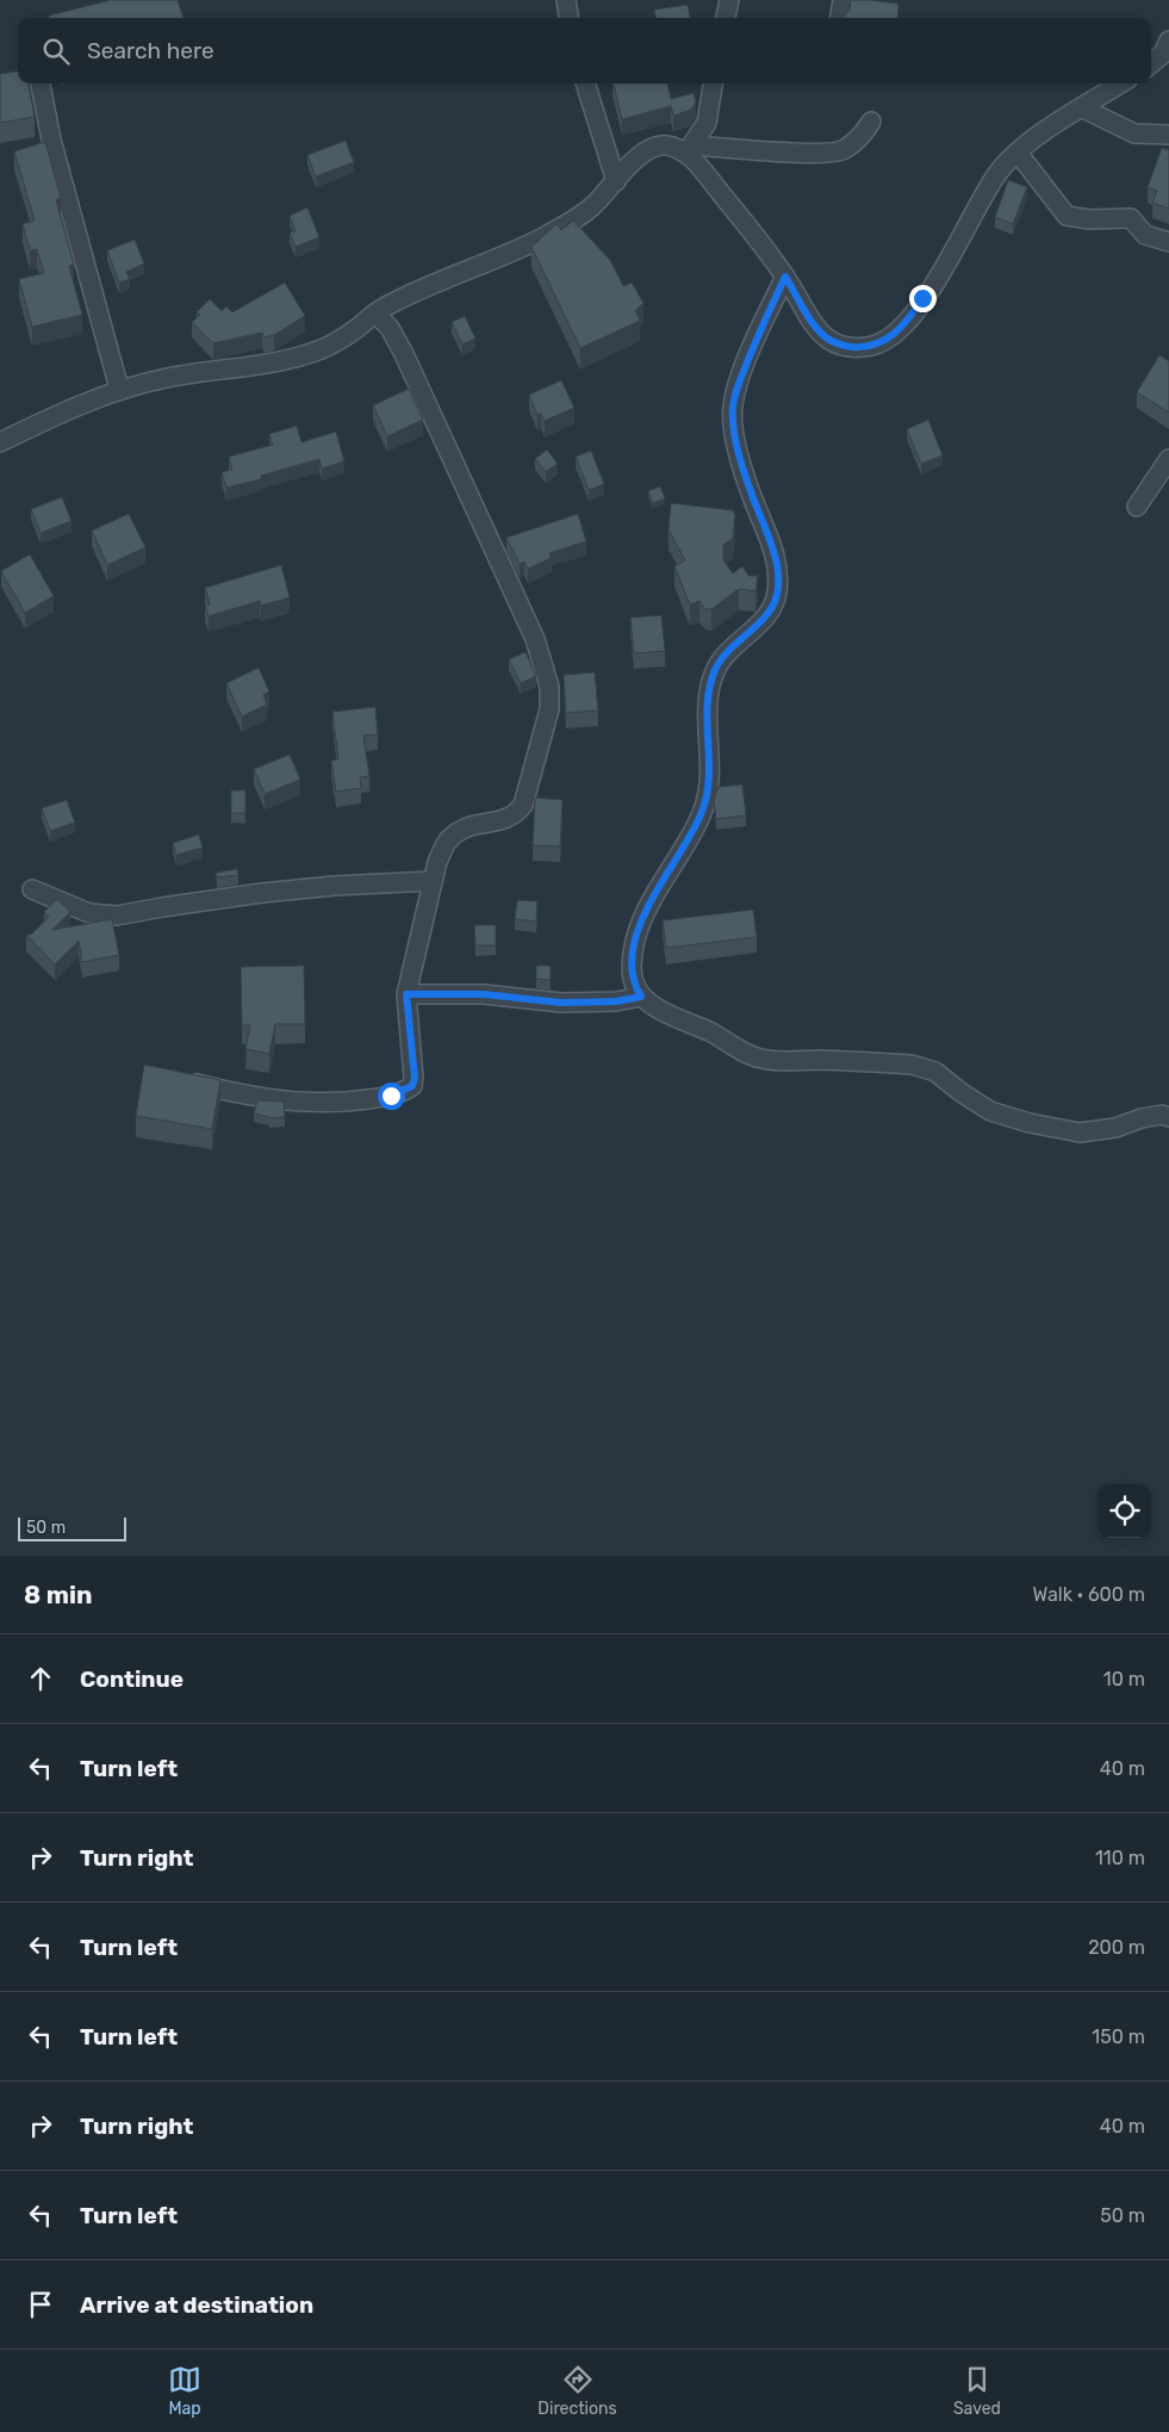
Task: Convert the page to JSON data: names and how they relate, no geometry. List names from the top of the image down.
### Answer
{
  "scale_bar": "50 m",
  "page": {
    "search": "Search here",
    "scale": "50 m",
    "heading": ["8 min", "Walk · 600 m"],
    "list": [
      ["Continue", "10 m"],
      ["Turn left", "40 m"],
      ["Turn right", "110 m"],
      ["Turn left", "200 m"],
      ["Turn left", "150 m"],
      ["Turn right", "40 m"],
      ["Turn left", "50 m"],
      "Arrive at destination"
    ],
    "nav": ["Map", "Directions", "Saved"]
  }
}
